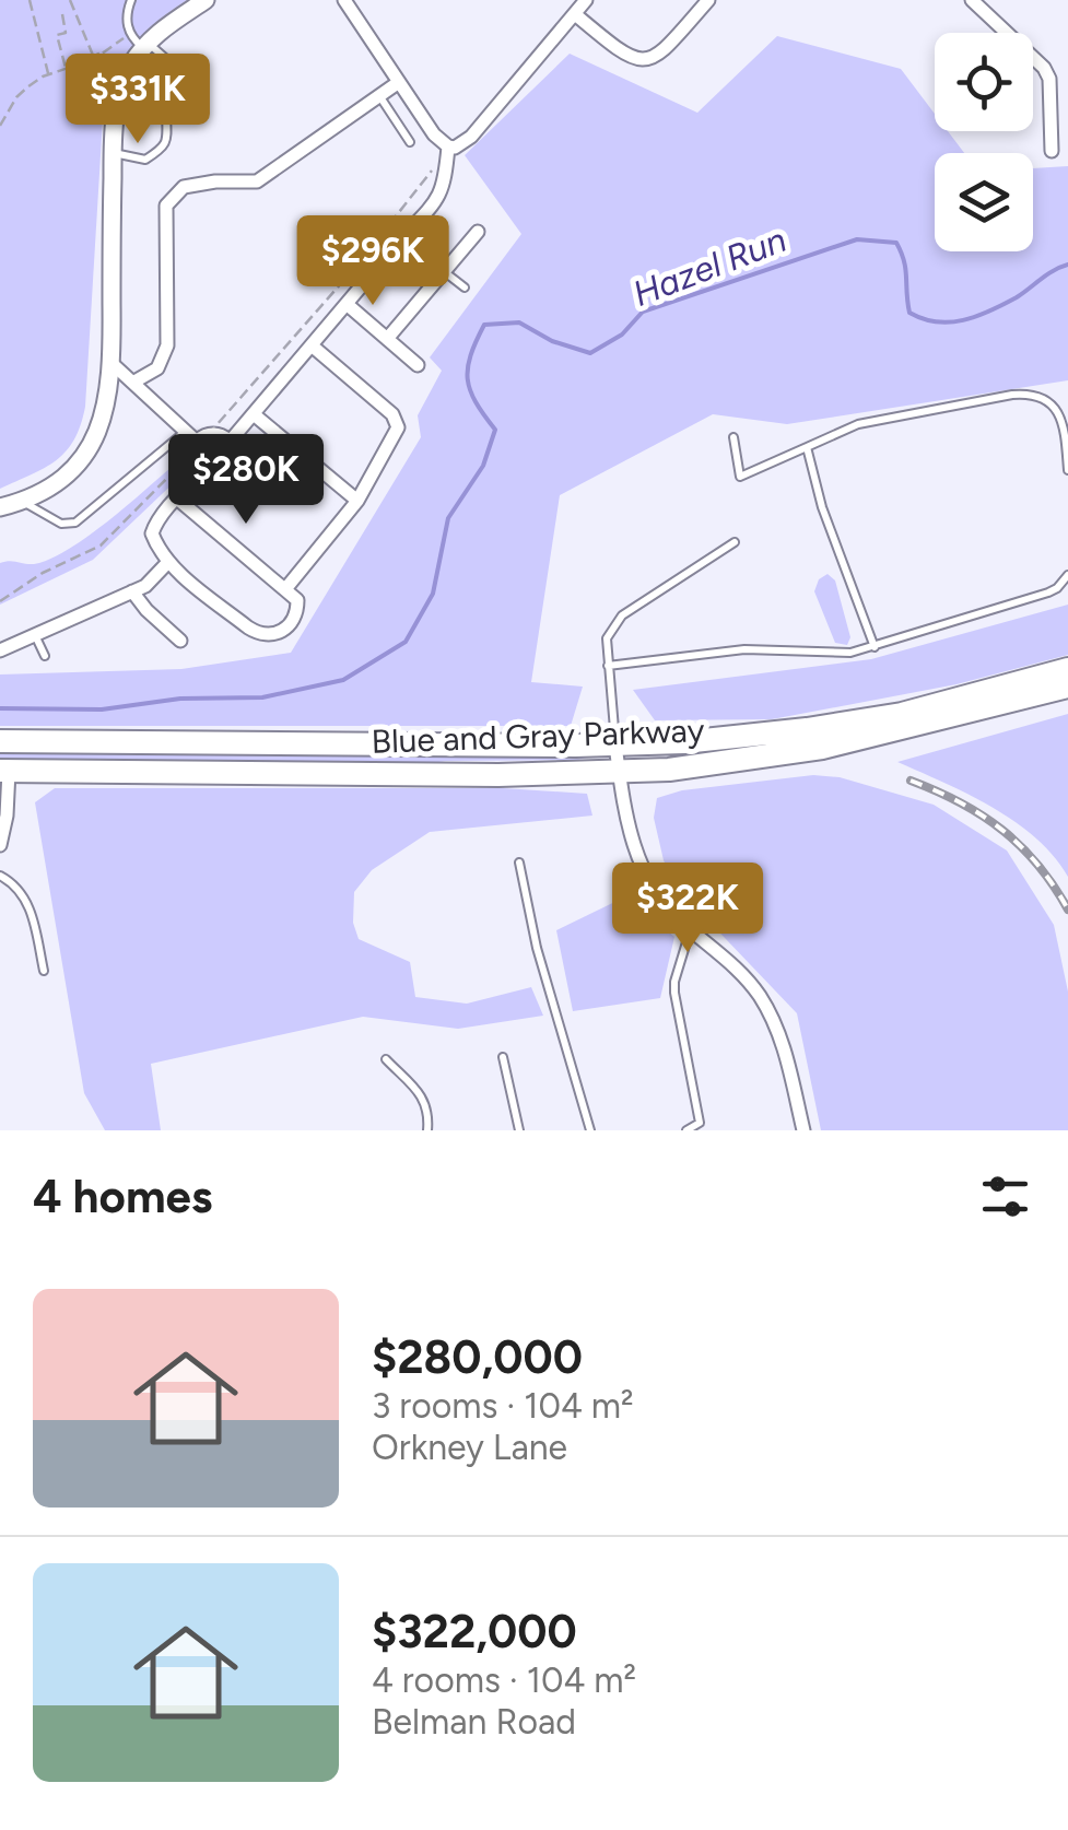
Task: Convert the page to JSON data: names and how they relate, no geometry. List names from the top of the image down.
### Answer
{
  "streets": {
    "highway": ["Blue and Gray Parkway"]
  },
  "water": ["Hazel Run"],
  "page": {
    "price": [
      "$331K",
      "$296K",
      "$280K",
      "$322K"
    ],
    "heading": "4 homes",
    "list": [
      {
        "name": "$280,000",
        "note": "3 rooms · 104 m² · Orkney Lane"
      },
      {
        "name": "$322,000",
        "note": "4 rooms · 104 m² · Belman Road"
      }
    ]
  }
}
